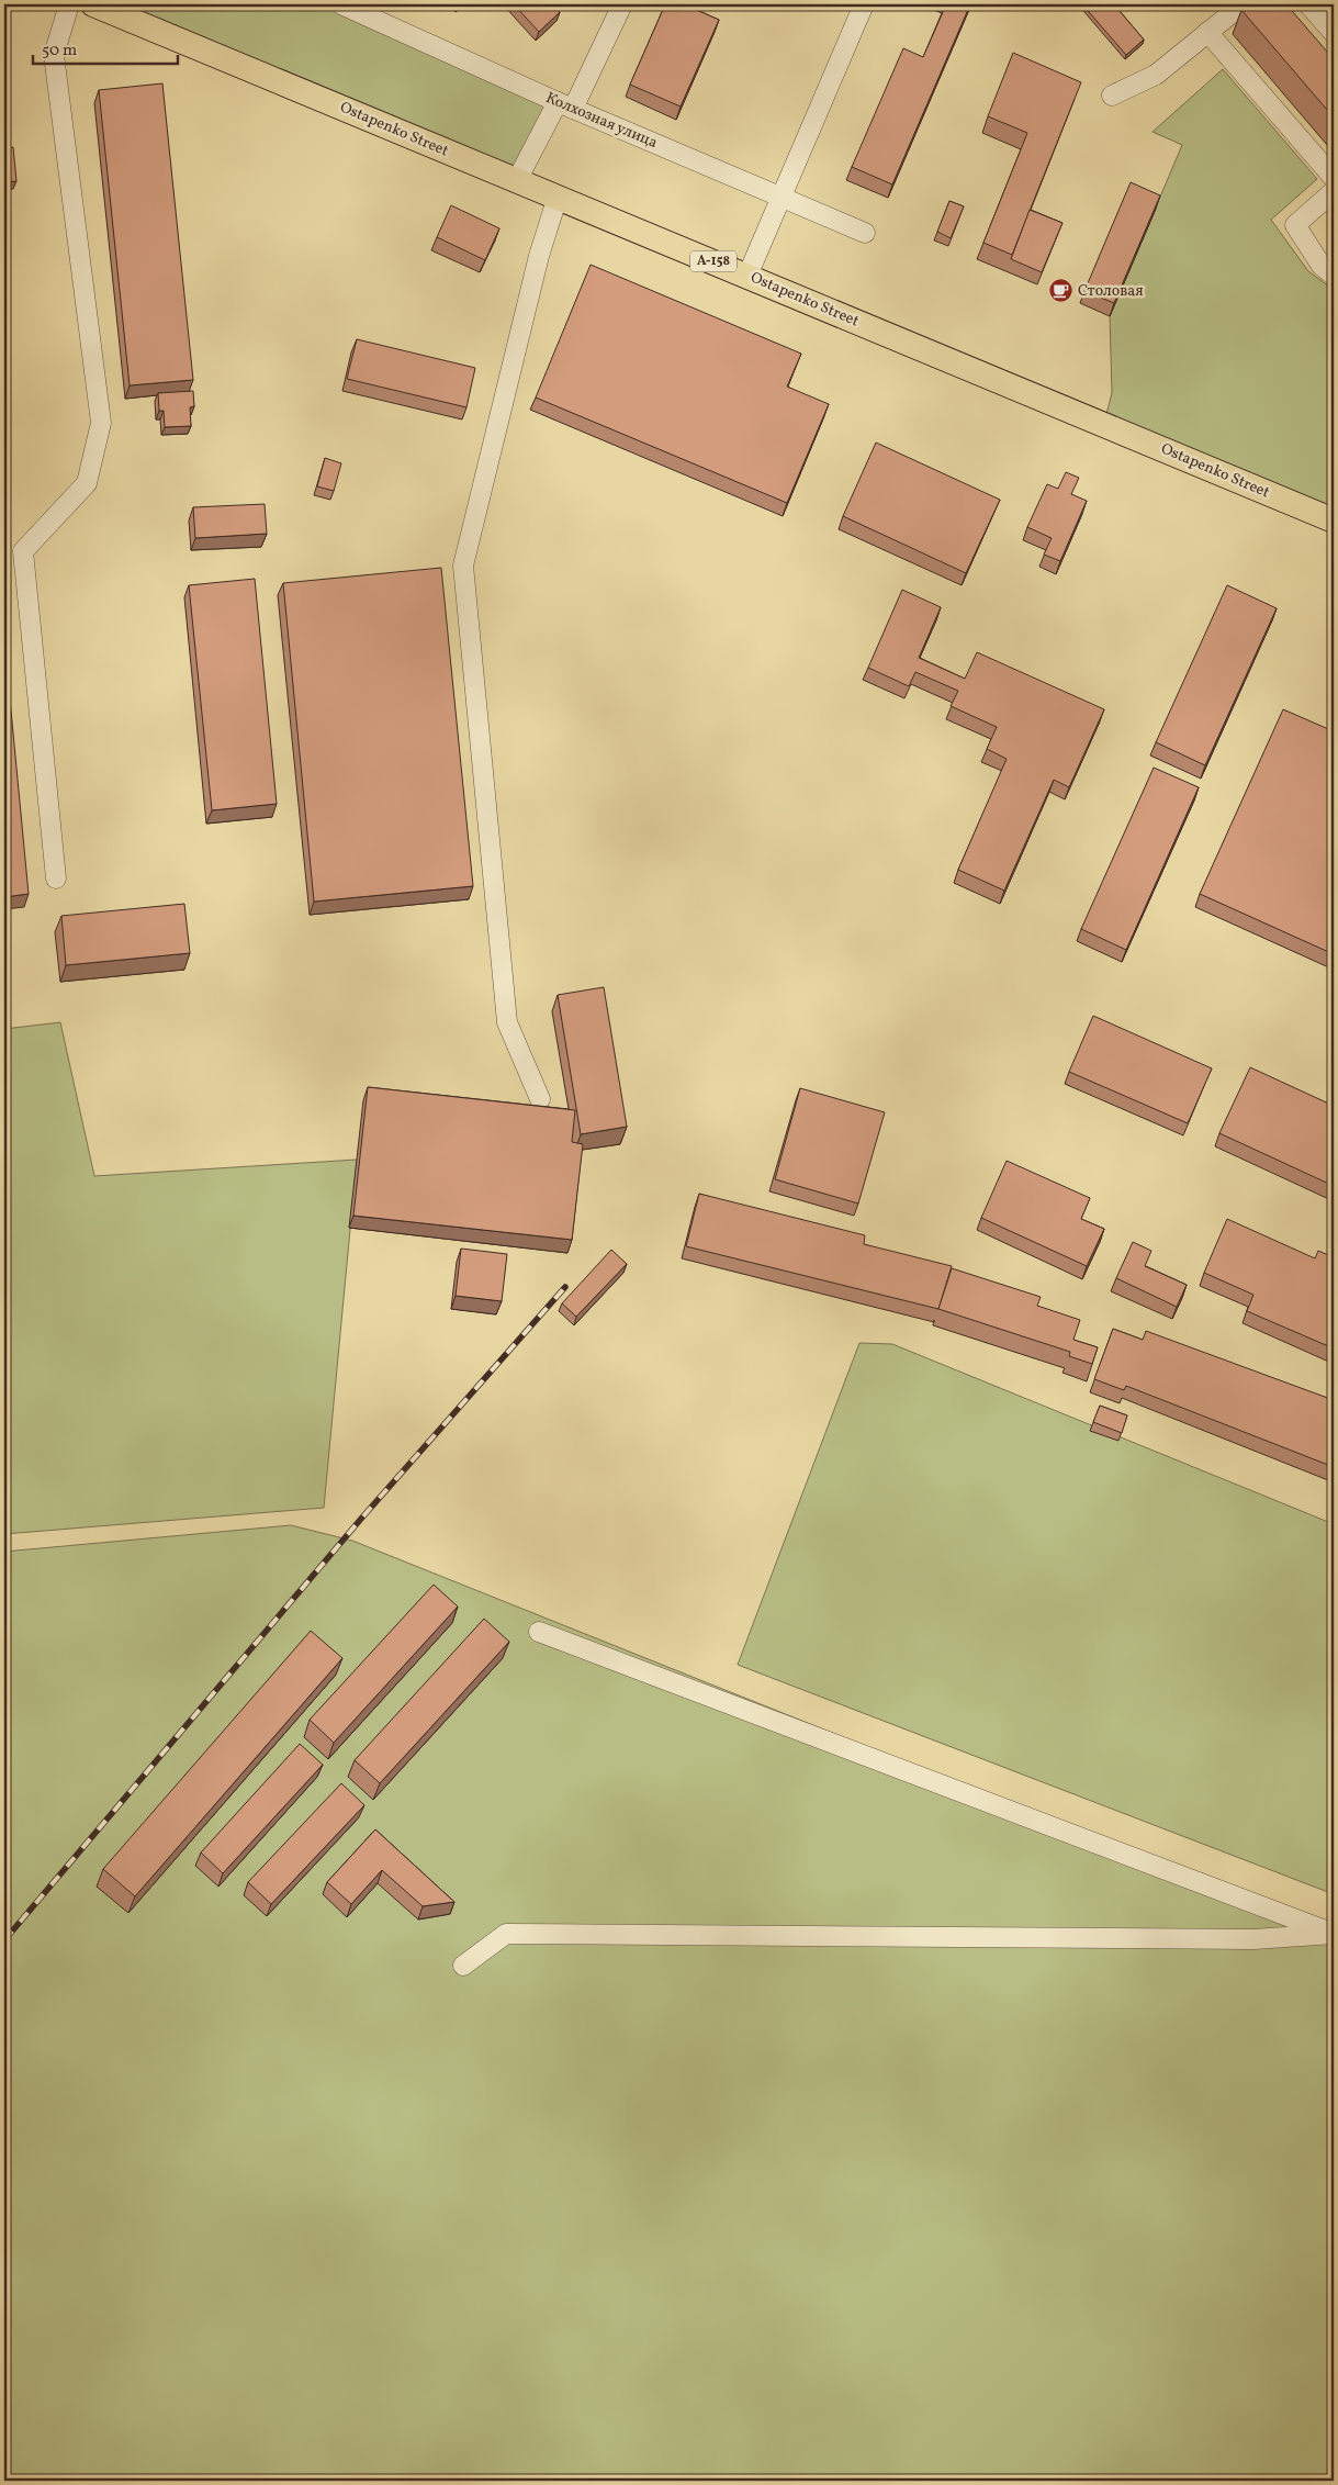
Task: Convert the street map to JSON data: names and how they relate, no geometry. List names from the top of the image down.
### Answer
{
  "streets": {
    "main road": ["Ostapenko Street", "А-158"],
    "street": ["Колхозная улица"]
  },
  "places": {
    "cafe": ["Столовая"]
  },
  "scale_bar": "50 m"
}
